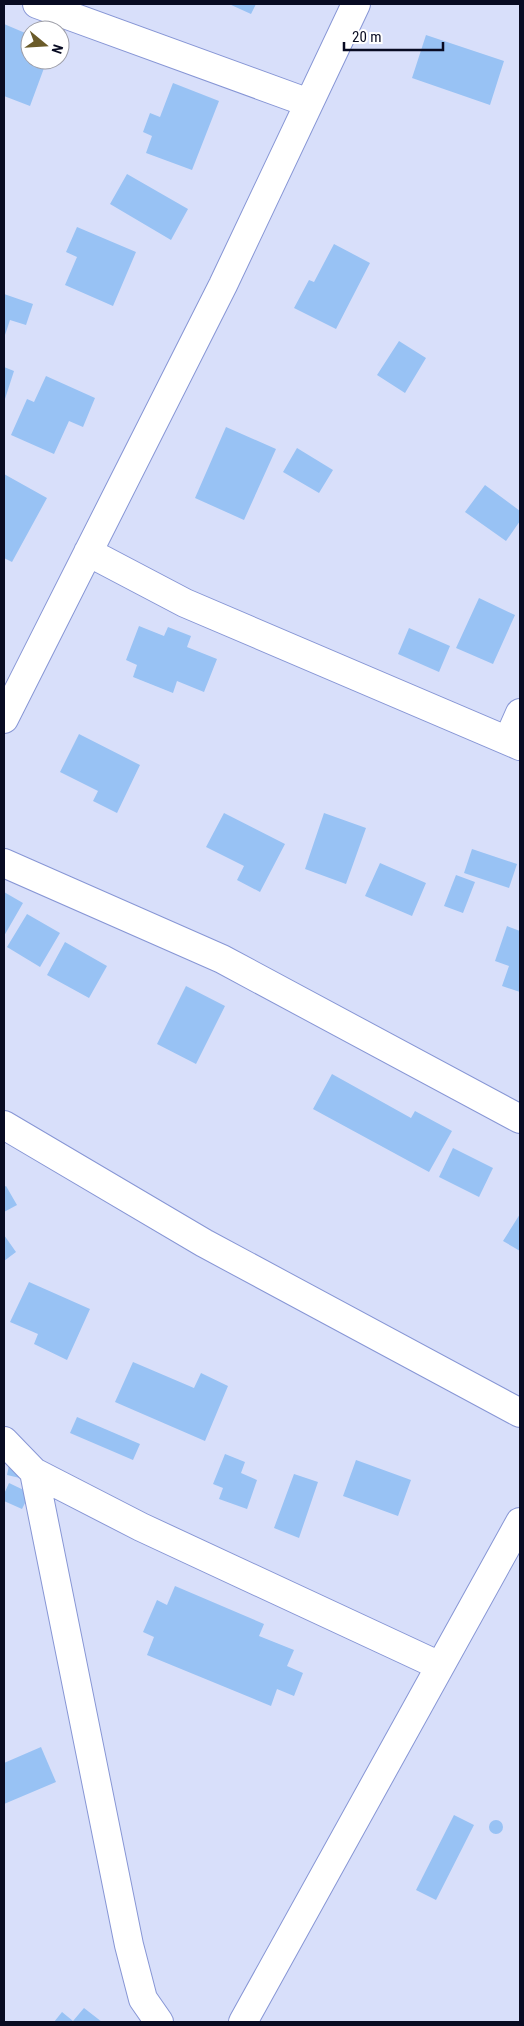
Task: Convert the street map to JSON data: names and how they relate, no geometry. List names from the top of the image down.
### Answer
{
  "scale_bar": "20 m",
  "north": "right"
}
